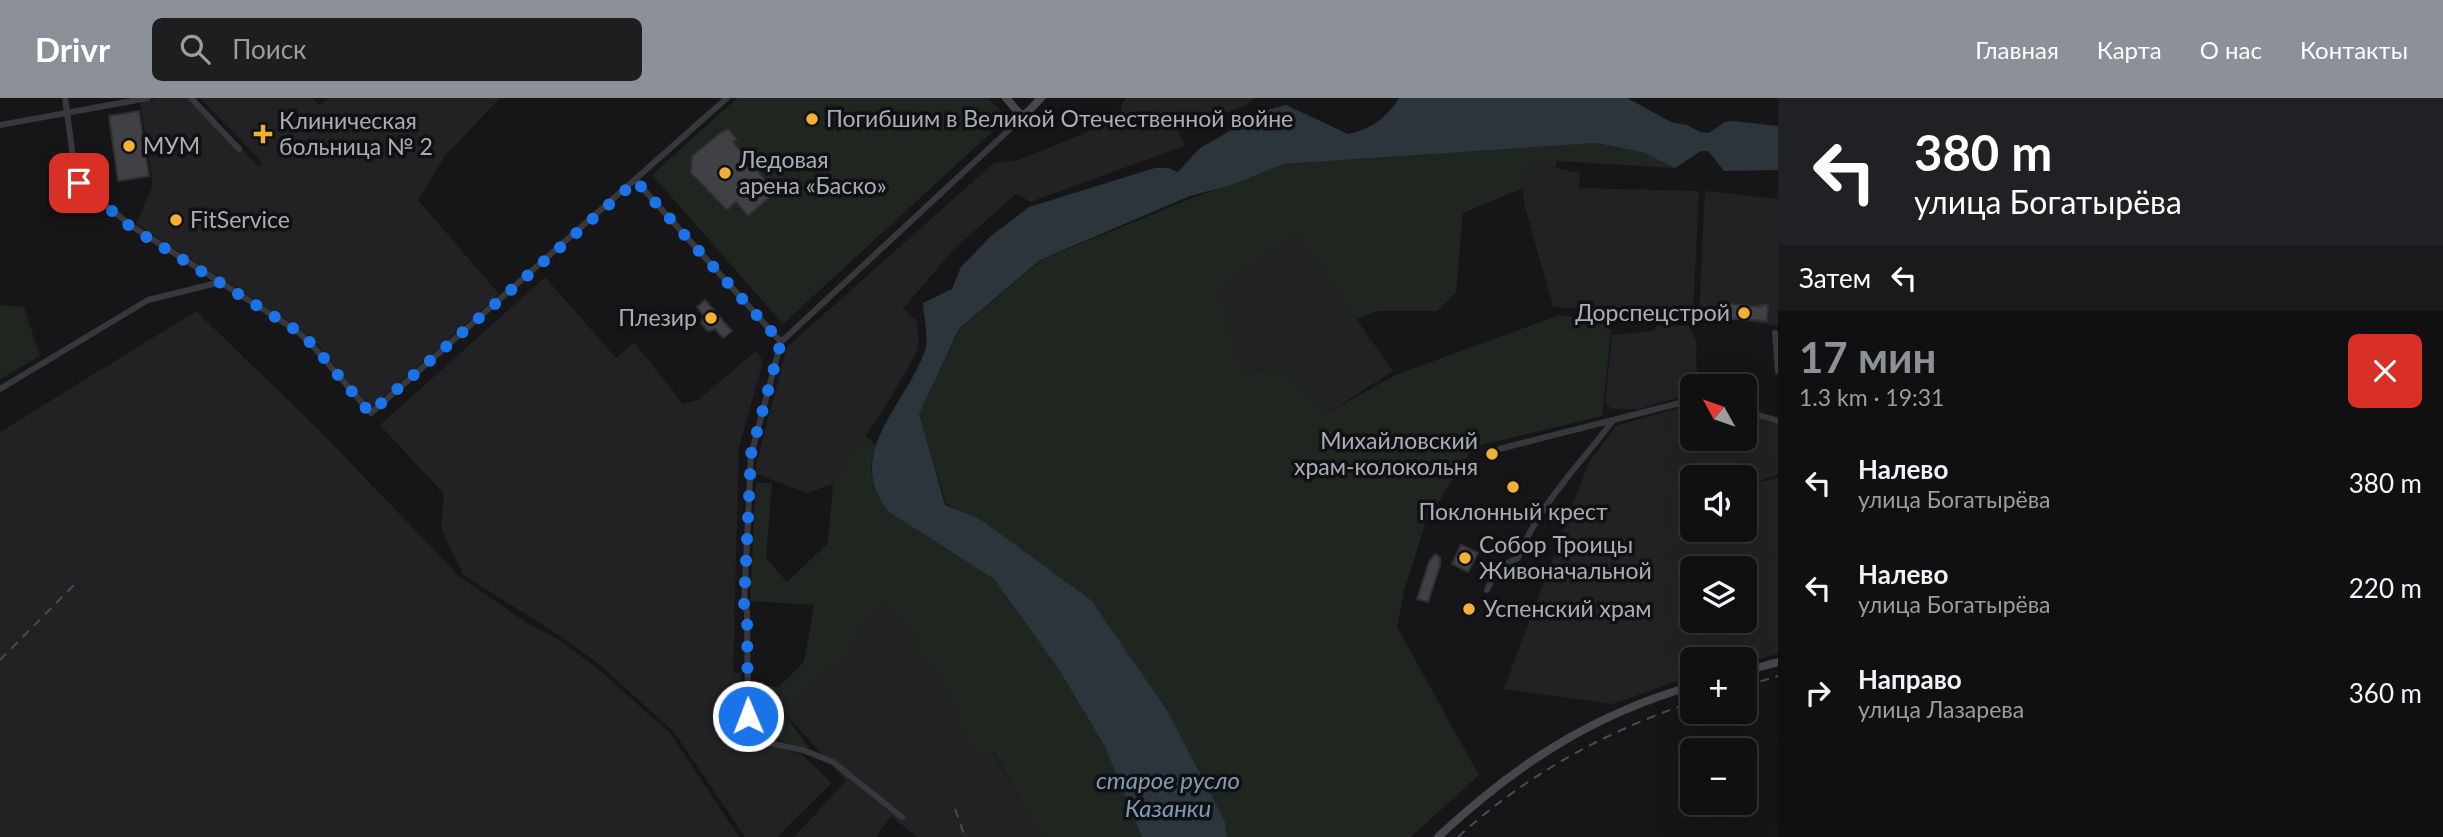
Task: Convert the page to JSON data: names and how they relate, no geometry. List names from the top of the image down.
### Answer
{
  "water": ["старое русло Казанки"],
  "places": {
    "other": [
      "Погибшим в Великой Отечественной войне",
      "МУМ",
      "Ледовая арена «Баско»",
      "FitService",
      "Дорспецстрой",
      "Плезир",
      "Михайловский храм-колокольня",
      "Поклонный крест",
      "Собор Троицы Живоначальной",
      "Успенский храм"
    ],
    "health": ["Клиническая больница № 2"]
  },
  "north": "top left",
  "page": {
    "header": "Drivr",
    "search": "Поиск",
    "nav": [
      "Главная",
      "Карта",
      "О нас",
      "Контакты"
    ],
    "turn": ["380 m", "улица Богатырёва"],
    "then": "Затем",
    "heading": ["17 мин", "1.3 km · 19:31"],
    "map_buttons": ["+", "−"],
    "list": [
      {
        "name": "Налево",
        "note": "улица Богатырёва",
        "value": "380 m"
      },
      {
        "name": "Налево",
        "note": "улица Богатырёва",
        "value": "220 m"
      },
      {
        "name": "Направо",
        "note": "улица Лазарева",
        "value": "360 m"
      }
    ]
  }
}
